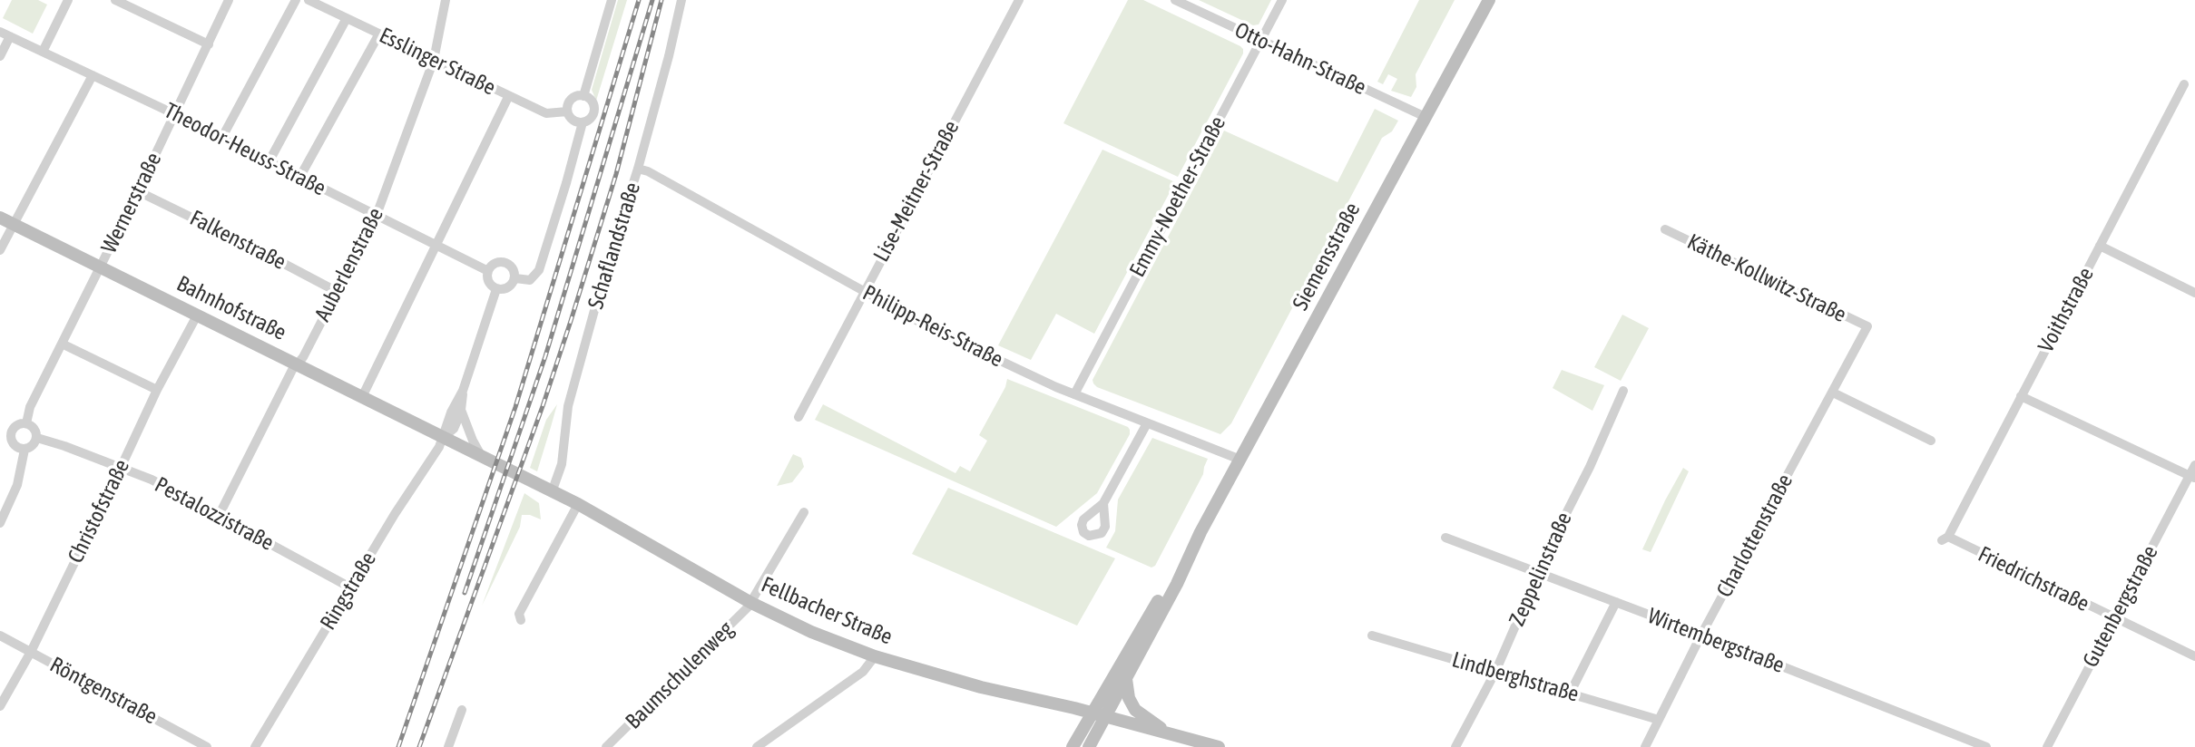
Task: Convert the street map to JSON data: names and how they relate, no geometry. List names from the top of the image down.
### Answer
{
  "streets": {
    "street": [
      "Otto-Hahn-Straße",
      "Esslinger Straße",
      "Theodor-Heuss-Straße",
      "Lise-Meitner-Straße",
      "Emmy-Noether-Straße",
      "Wernerstraße",
      "Falkenstraße",
      "Schaflandstraße",
      "Siemensstraße",
      "Auberlenstraße",
      "Käthe-Kollwitz-Straße",
      "Bahnhofstraße",
      "Voithstraße",
      "Philipp-Reis-Straße",
      "Christofstraße",
      "Pestalozzistraße",
      "Charlottenstraße",
      "Zeppelinstraße",
      "Friedrichstraße",
      "Ringstraße",
      "Gutenbergstraße",
      "Fellbacher Straße",
      "Wirtembergstraße",
      "Baumschulenweg",
      "Lindberghstraße",
      "Röntgenstraße"
    ]
  },
  "crossings": [
    ["Otto-Hahn-Straße", "Emmy-Noether-Straße"],
    ["Otto-Hahn-Straße", "Siemensstraße"],
    ["Esslinger Straße", "Auberlenstraße"],
    ["Theodor-Heuss-Straße", "Wernerstraße"],
    ["Theodor-Heuss-Straße", "Auberlenstraße"],
    ["Lise-Meitner-Straße", "Philipp-Reis-Straße"],
    ["Emmy-Noether-Straße", "Philipp-Reis-Straße"],
    ["Wernerstraße", "Falkenstraße"],
    ["Wernerstraße", "Bahnhofstraße"],
    ["Wernerstraße", "Pestalozzistraße"],
    ["Falkenstraße", "Auberlenstraße"],
    ["Schaflandstraße", "Philipp-Reis-Straße"],
    ["Schaflandstraße", "Fellbacher Straße"],
    ["Siemensstraße", "Philipp-Reis-Straße"],
    ["Siemensstraße", "Fellbacher Straße"],
    ["Auberlenstraße", "Bahnhofstraße"],
    ["Auberlenstraße", "Pestalozzistraße"],
    ["Käthe-Kollwitz-Straße", "Charlottenstraße"],
    ["Bahnhofstraße", "Christofstraße"],
    ["Bahnhofstraße", "Ringstraße"],
    ["Bahnhofstraße", "Fellbacher Straße"],
    ["Voithstraße", "Friedrichstraße"],
    ["Christofstraße", "Pestalozzistraße"],
    ["Christofstraße", "Röntgenstraße"],
    ["Pestalozzistraße", "Ringstraße"],
    ["Charlottenstraße", "Wirtembergstraße"],
    ["Charlottenstraße", "Lindberghstraße"],
    ["Zeppelinstraße", "Wirtembergstraße"],
    ["Zeppelinstraße", "Lindberghstraße"],
    ["Friedrichstraße", "Gutenbergstraße"],
    ["Ringstraße", "Fellbacher Straße"],
    ["Fellbacher Straße", "Baumschulenweg"]
  ]
}
